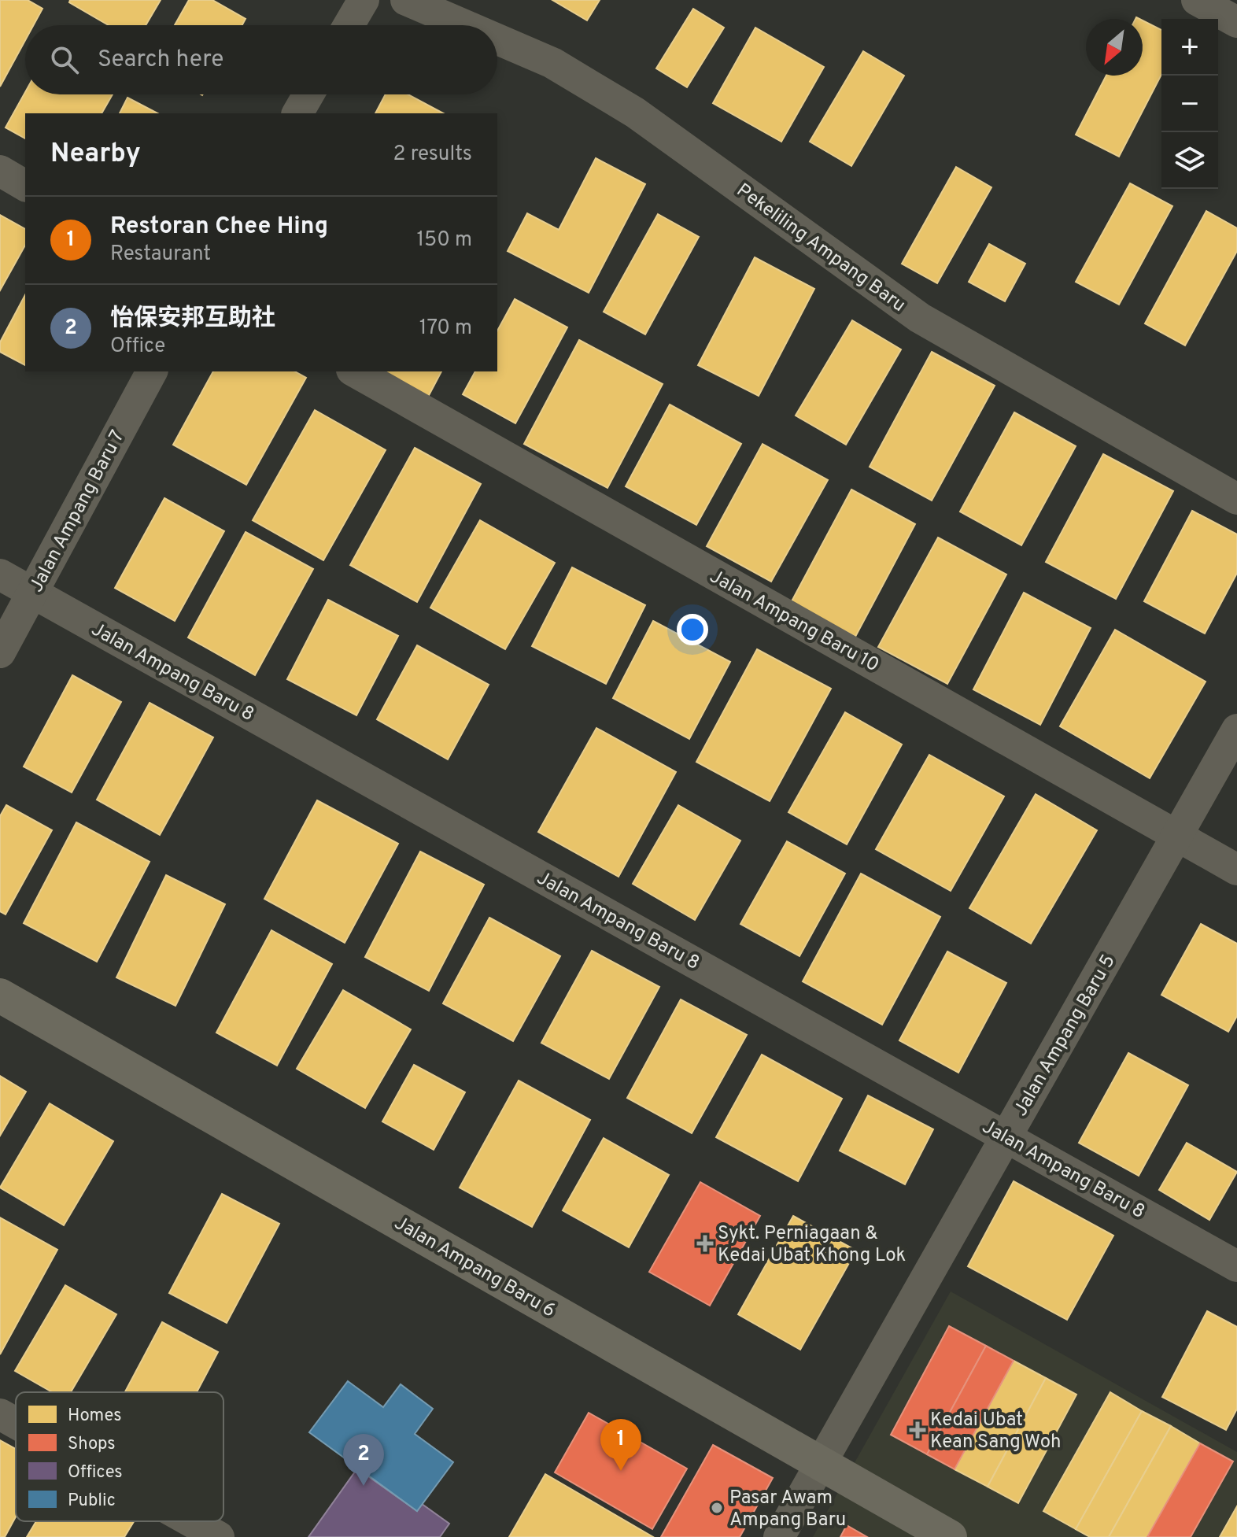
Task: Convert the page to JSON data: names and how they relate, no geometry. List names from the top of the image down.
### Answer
{
  "streets": {
    "main road": ["Jalan Ampang Baru 6"],
    "street": [
      "Pekeliling Ampang Baru",
      "Jalan Ampang Baru 7",
      "Jalan Ampang Baru 10",
      "Jalan Ampang Baru 8",
      "Jalan Ampang Baru 5"
    ]
  },
  "crossings": [
    ["Jalan Ampang Baru 7", "Jalan Ampang Baru 8"],
    ["Jalan Ampang Baru 10", "Jalan Ampang Baru 5"],
    ["Jalan Ampang Baru 8", "Jalan Ampang Baru 5"],
    ["Jalan Ampang Baru 5", "Jalan Ampang Baru 6"]
  ],
  "places": {
    "health": ["Sykt. Perniagaan & Kedai Ubat Khong Lok", "Kedai Ubat Kean Sang Woh"],
    "other": ["Pasar Awam Ampang Baru"]
  },
  "legend": [
    "Homes",
    "Shops",
    "Offices",
    "Public"
  ],
  "north": "bottom left",
  "page": {
    "map_buttons": ["+", "−"],
    "search": "Search here",
    "heading": ["Nearby", "2 results"],
    "list": [
      {
        "mark": "1",
        "name": "Restoran Chee Hing",
        "note": "Restaurant",
        "value": "150 m"
      },
      {
        "mark": "2",
        "name": "怡保安邦互助社",
        "note": "Office",
        "value": "170 m"
      }
    ],
    "pins": ["1", "2"]
  }
}
